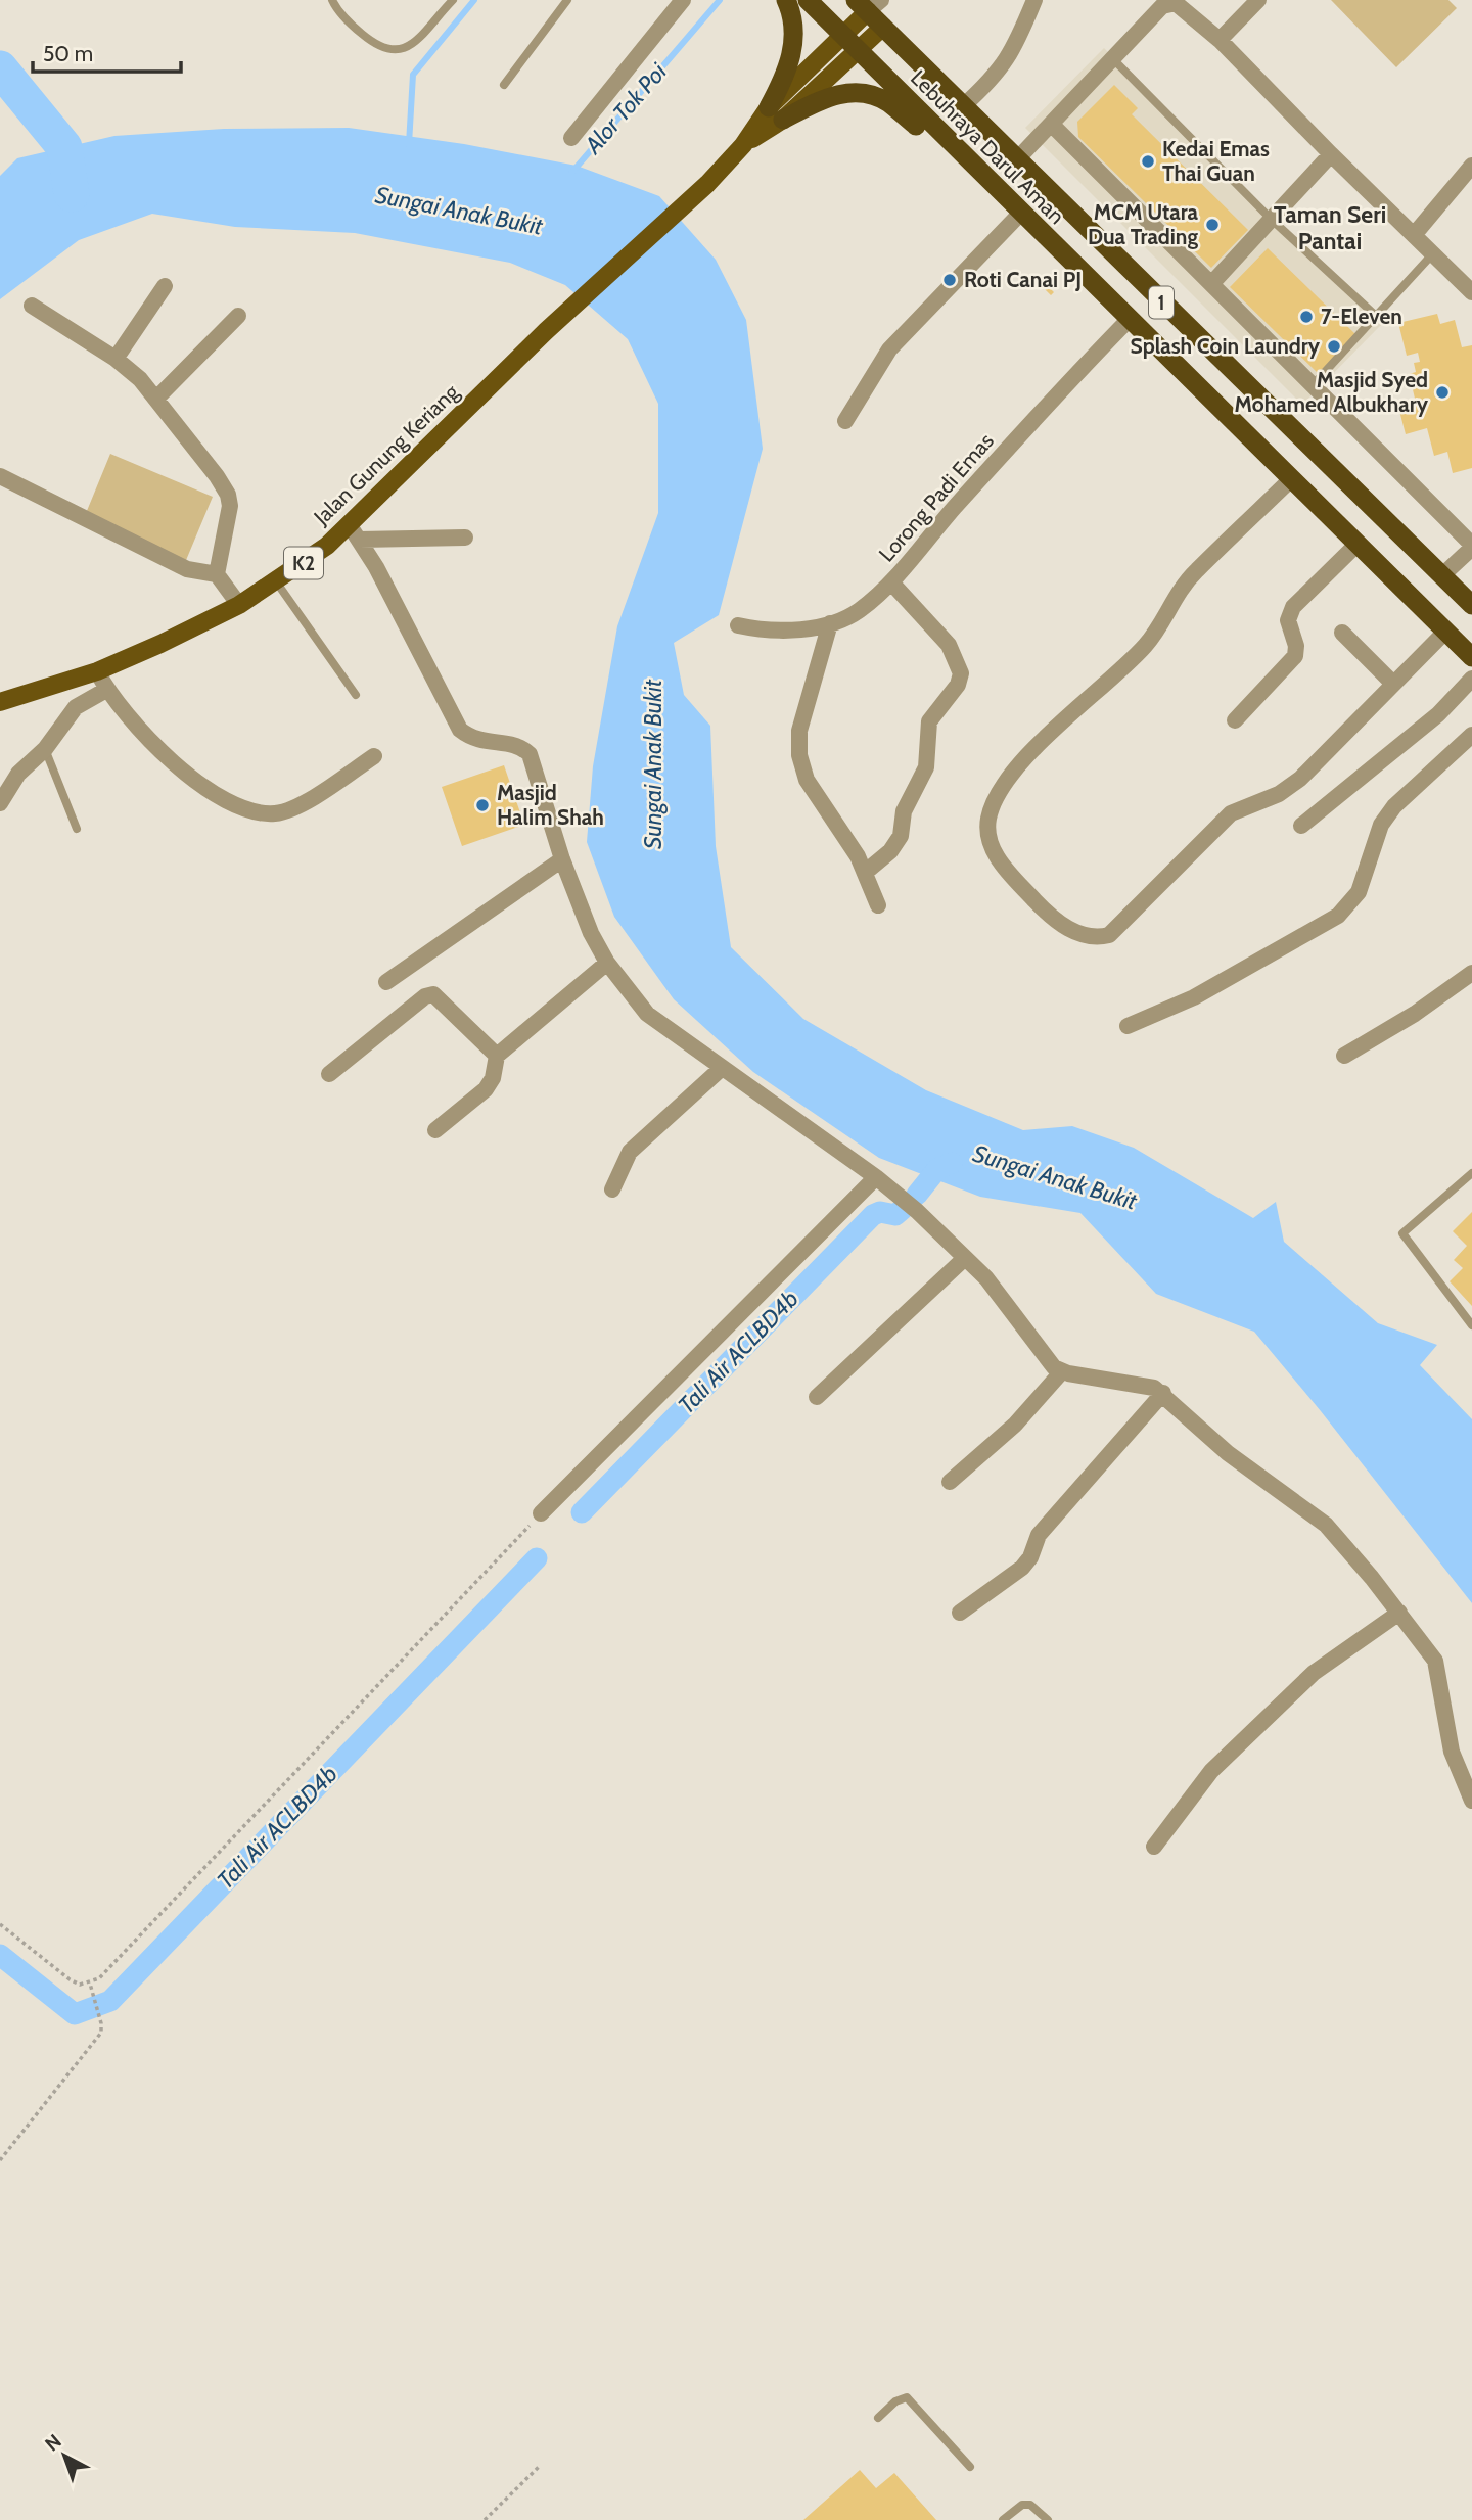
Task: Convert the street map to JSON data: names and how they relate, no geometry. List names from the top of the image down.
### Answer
{
  "streets": {
    "highway": ["Lebuhraya Darul Aman", "1"],
    "main road": ["Jalan Gunung Keriang", "K2"],
    "street": ["Lorong Padi Emas"]
  },
  "crossings": [
    ["Lebuhraya Darul Aman", "Jalan Gunung Keriang"],
    ["Lebuhraya Darul Aman", "Lorong Padi Emas"]
  ],
  "districts": ["Taman Seri Pantai"],
  "water": ["Alor Tok Poi", "Sungai Anak Bukit", "Tali Air ACLBD4b"],
  "places": [
    "Kedai Emas Thai Guan",
    "MCM Utara Dua Trading",
    "Roti Canai PJ",
    "7-Eleven",
    "Splash Coin Laundry",
    "Masjid Syed Mohamed Albukhary",
    "Masjid Halim Shah"
  ],
  "scale_bar": "50 m",
  "north": "top left"
}
